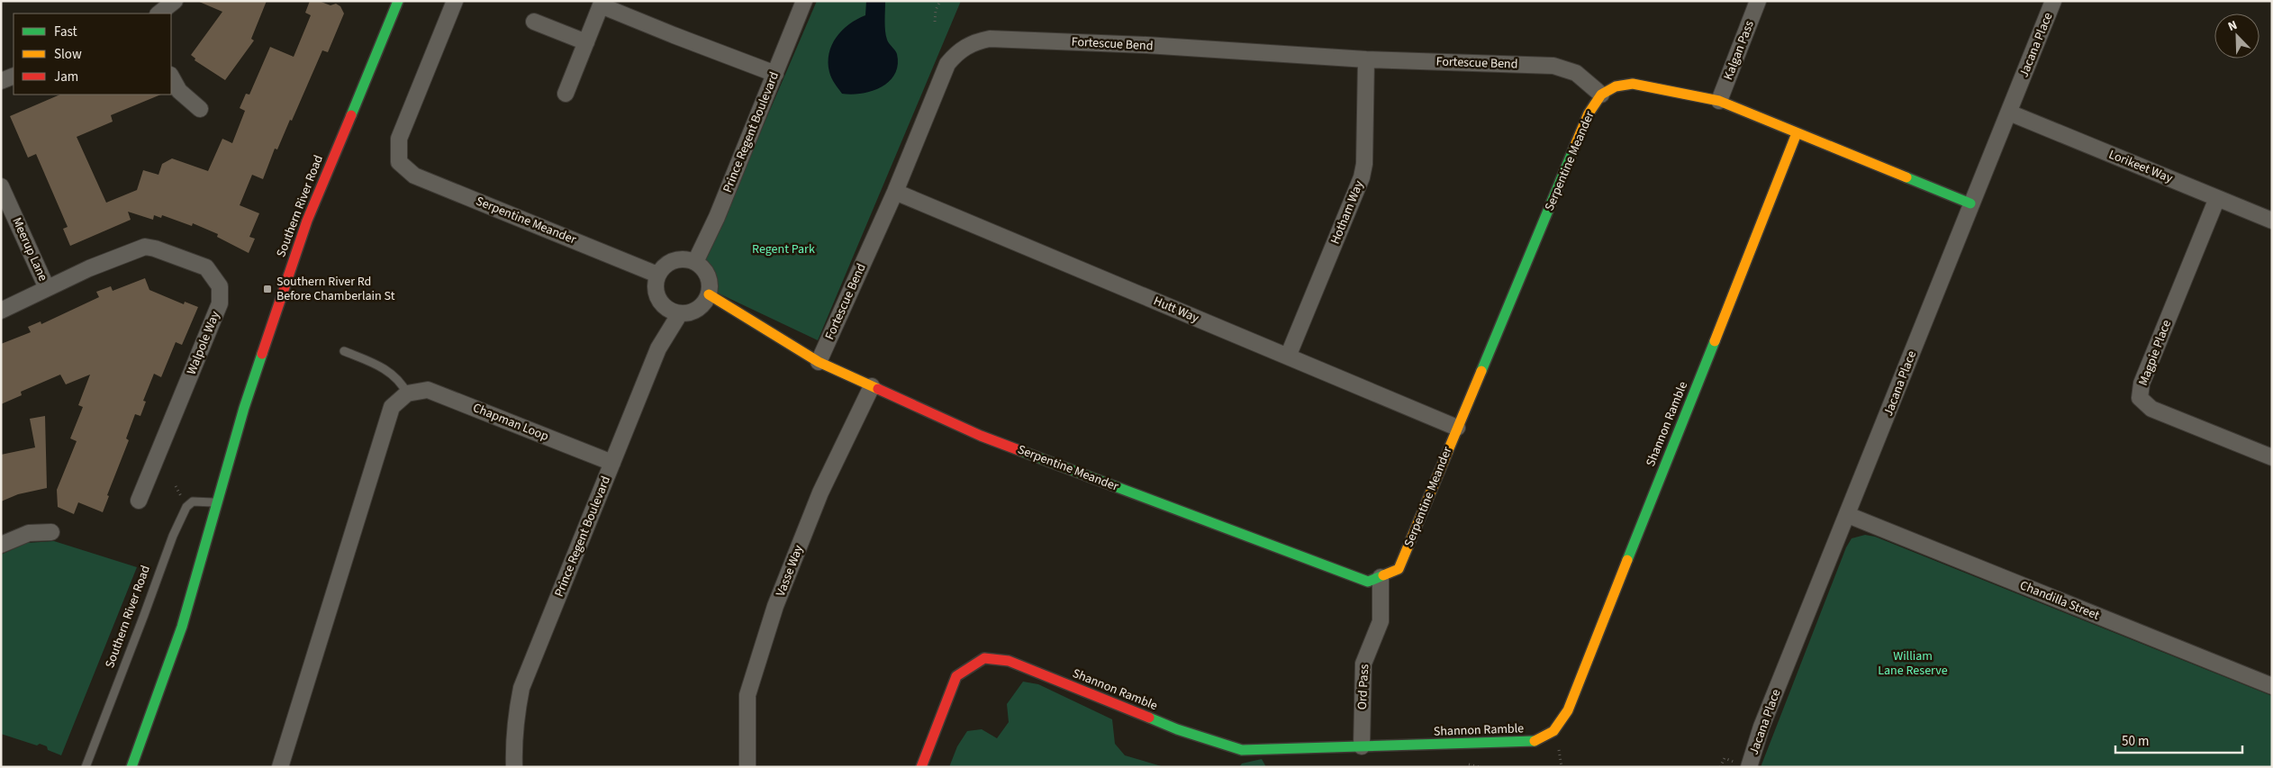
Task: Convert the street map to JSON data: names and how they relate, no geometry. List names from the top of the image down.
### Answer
{
  "streets": {
    "street": [
      "Fortescue Bend",
      "Jacana Place",
      "Kalgan Pass",
      "Prince Regent Boulevard",
      "Serpentine Meander",
      "Lorikeet Way",
      "Southern River Road",
      "Hotham Way",
      "Meerup Lane",
      "Hutt Way",
      "Walpole Way",
      "Magpie Place",
      "Chapman Loop",
      "Shannon Ramble",
      "Vasse Way",
      "Chandilla Street",
      "Ord Pass"
    ]
  },
  "crossings": [
    ["Fortescue Bend", "Serpentine Meander"],
    ["Fortescue Bend", "Hotham Way"],
    ["Fortescue Bend", "Hutt Way"],
    ["Jacana Place", "Lorikeet Way"],
    ["Jacana Place", "Chandilla Street"],
    ["Prince Regent Boulevard", "Serpentine Meander"],
    ["Prince Regent Boulevard", "Chapman Loop"],
    ["Serpentine Meander", "Hutt Way"],
    ["Serpentine Meander", "Vasse Way"],
    ["Serpentine Meander", "Ord Pass"],
    ["Lorikeet Way", "Magpie Place"],
    ["Hotham Way", "Hutt Way"],
    ["Meerup Lane", "Walpole Way"],
    ["Shannon Ramble", "Ord Pass"]
  ],
  "parks": ["Regent Park", "William Lane Reserve"],
  "places": {
    "transit": ["Southern River Rd Before Chamberlain St"]
  },
  "legend": ["Fast", "Slow", "Jam"],
  "scale_bar": "50 m",
  "north": "top left"
}
